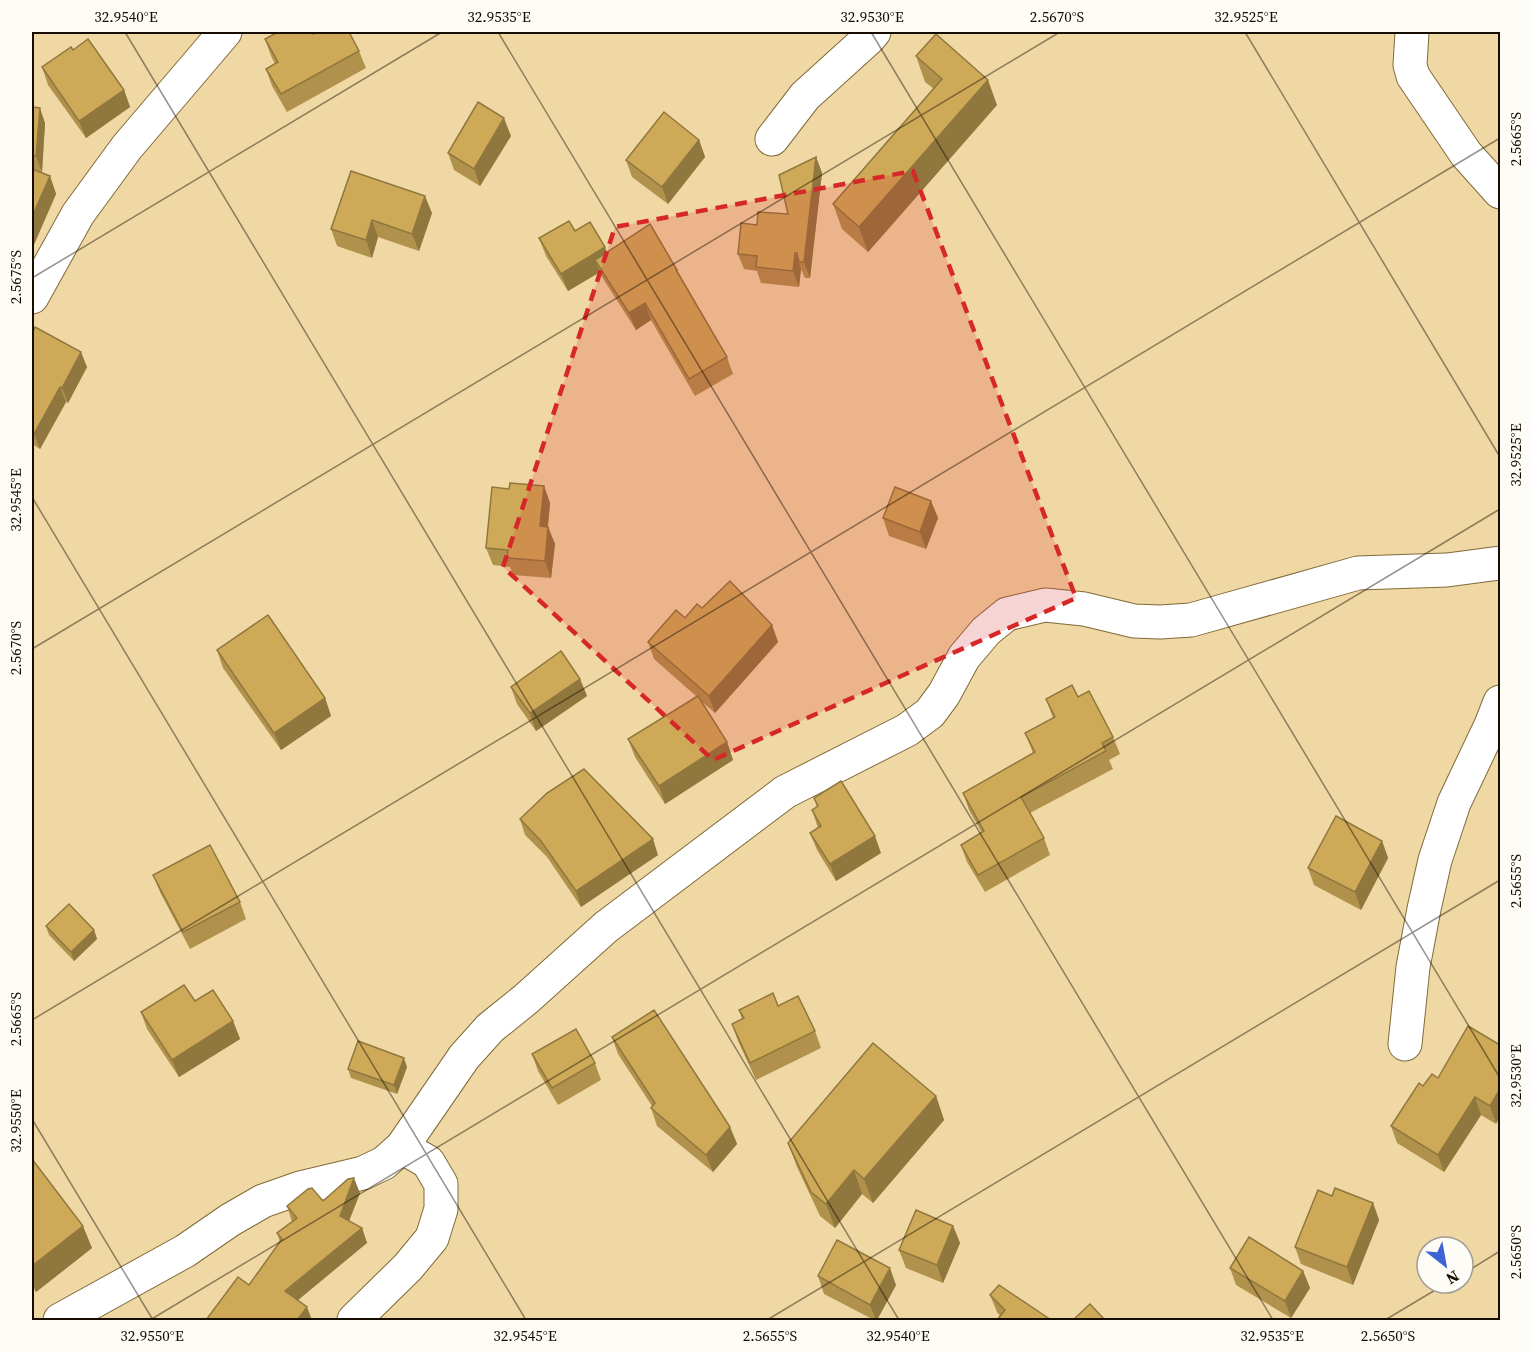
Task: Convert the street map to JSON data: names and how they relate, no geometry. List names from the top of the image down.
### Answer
{
  "north": "bottom right",
  "coordinates": [
    "32.9540°E",
    "32.9535°E",
    "32.9530°E",
    "2.5670°S",
    "32.9525°E",
    "2.5665°S",
    "2.5675°S",
    "32.9545°E",
    "2.5655°S",
    "32.9550°E",
    "2.5650°S"
  ]
}
